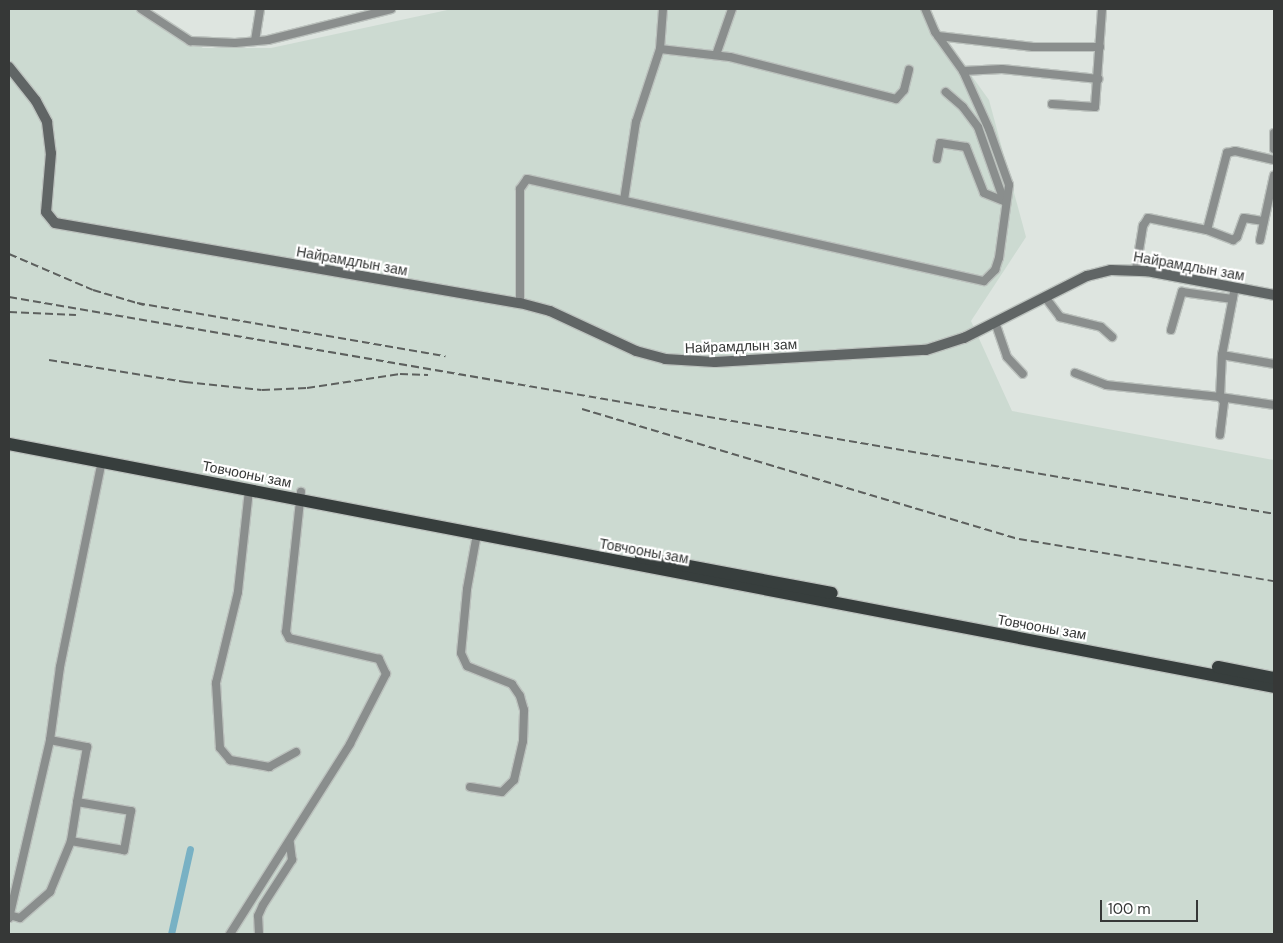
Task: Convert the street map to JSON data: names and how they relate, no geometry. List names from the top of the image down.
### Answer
{
  "streets": {
    "highway": ["Товчооны зам"],
    "main road": ["Найрамдлын зам"]
  },
  "scale_bar": "100 m"
}
